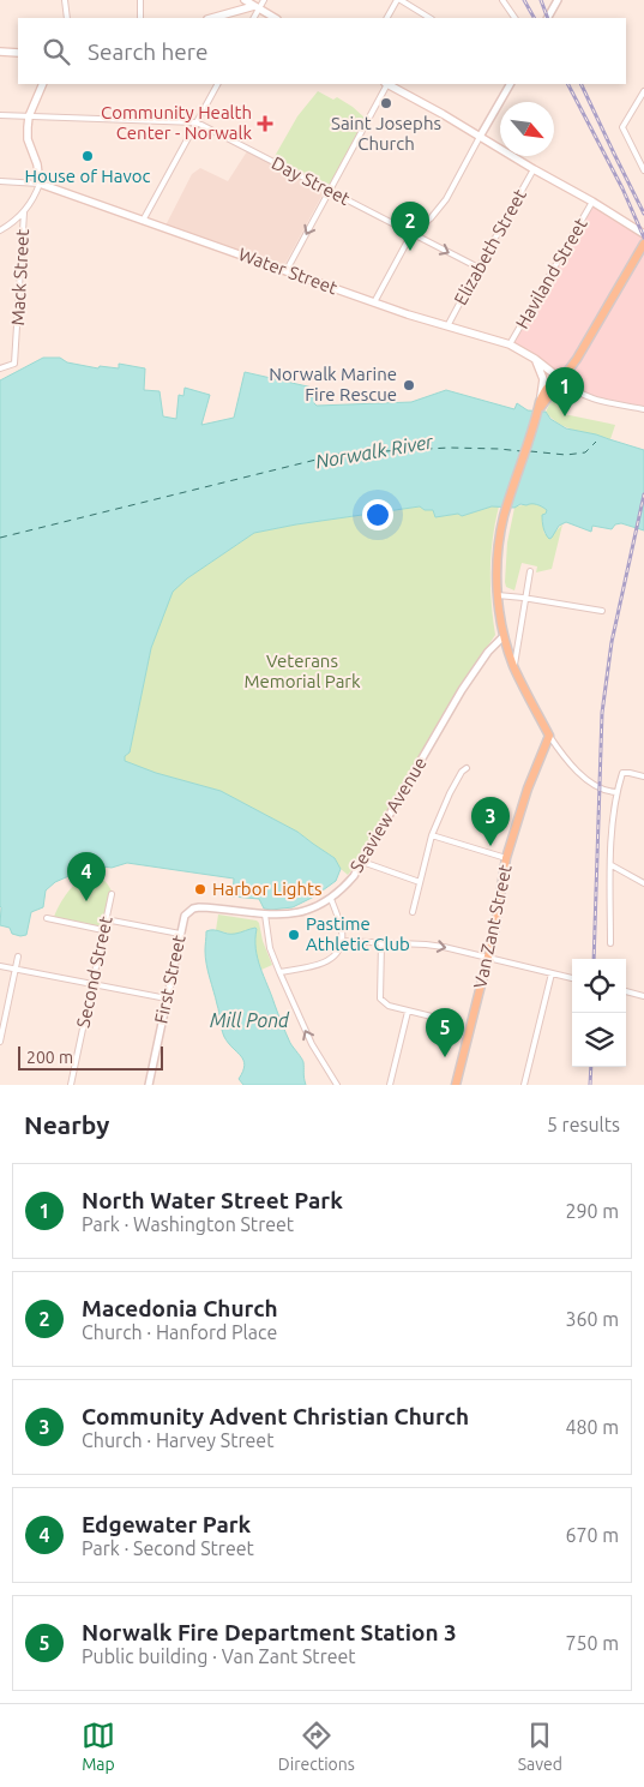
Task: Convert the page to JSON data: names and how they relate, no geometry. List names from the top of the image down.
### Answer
{
  "streets": {
    "main road": ["Water Street", "Van Zant Street"],
    "street": [
      "Day Street",
      "Elizabeth Street",
      "Haviland Street",
      "Mack Street",
      "Seaview Avenue",
      "Second Street",
      "First Street"
    ]
  },
  "crossings": [
    ["Day Street", "Elizabeth Street"],
    ["Elizabeth Street", "Water Street"],
    ["Water Street", "Haviland Street"],
    ["Seaview Avenue", "First Street"]
  ],
  "water": ["Norwalk River", "Mill Pond"],
  "parks": ["Veterans Memorial Park"],
  "places": {
    "other": [
      "Saint Josephs Church",
      "House of Havoc",
      "Norwalk Marine Fire Rescue",
      "Harbor Lights",
      "Pastime Athletic Club"
    ],
    "health": ["Community Health Center - Norwalk"]
  },
  "scale_bar": "200 m",
  "north": "bottom right",
  "page": {
    "search": "Search here",
    "pins": [
      "2",
      "1",
      "3",
      "4",
      "5"
    ],
    "scale": "200 m",
    "heading": ["Nearby", "5 results"],
    "list": [
      {
        "mark": "1",
        "name": "North Water Street Park",
        "note": "Park · Washington Street",
        "value": "290 m"
      },
      {
        "mark": "2",
        "name": "Macedonia Church",
        "note": "Church · Hanford Place",
        "value": "360 m"
      },
      {
        "mark": "3",
        "name": "Community Advent Christian Church",
        "note": "Church · Harvey Street",
        "value": "480 m"
      },
      {
        "mark": "4",
        "name": "Edgewater Park",
        "note": "Park · Second Street",
        "value": "670 m"
      },
      {
        "mark": "5",
        "name": "Norwalk Fire Department Station 3",
        "note": "Public building · Van Zant Street",
        "value": "750 m"
      }
    ],
    "nav": ["Map", "Directions", "Saved"]
  }
}
